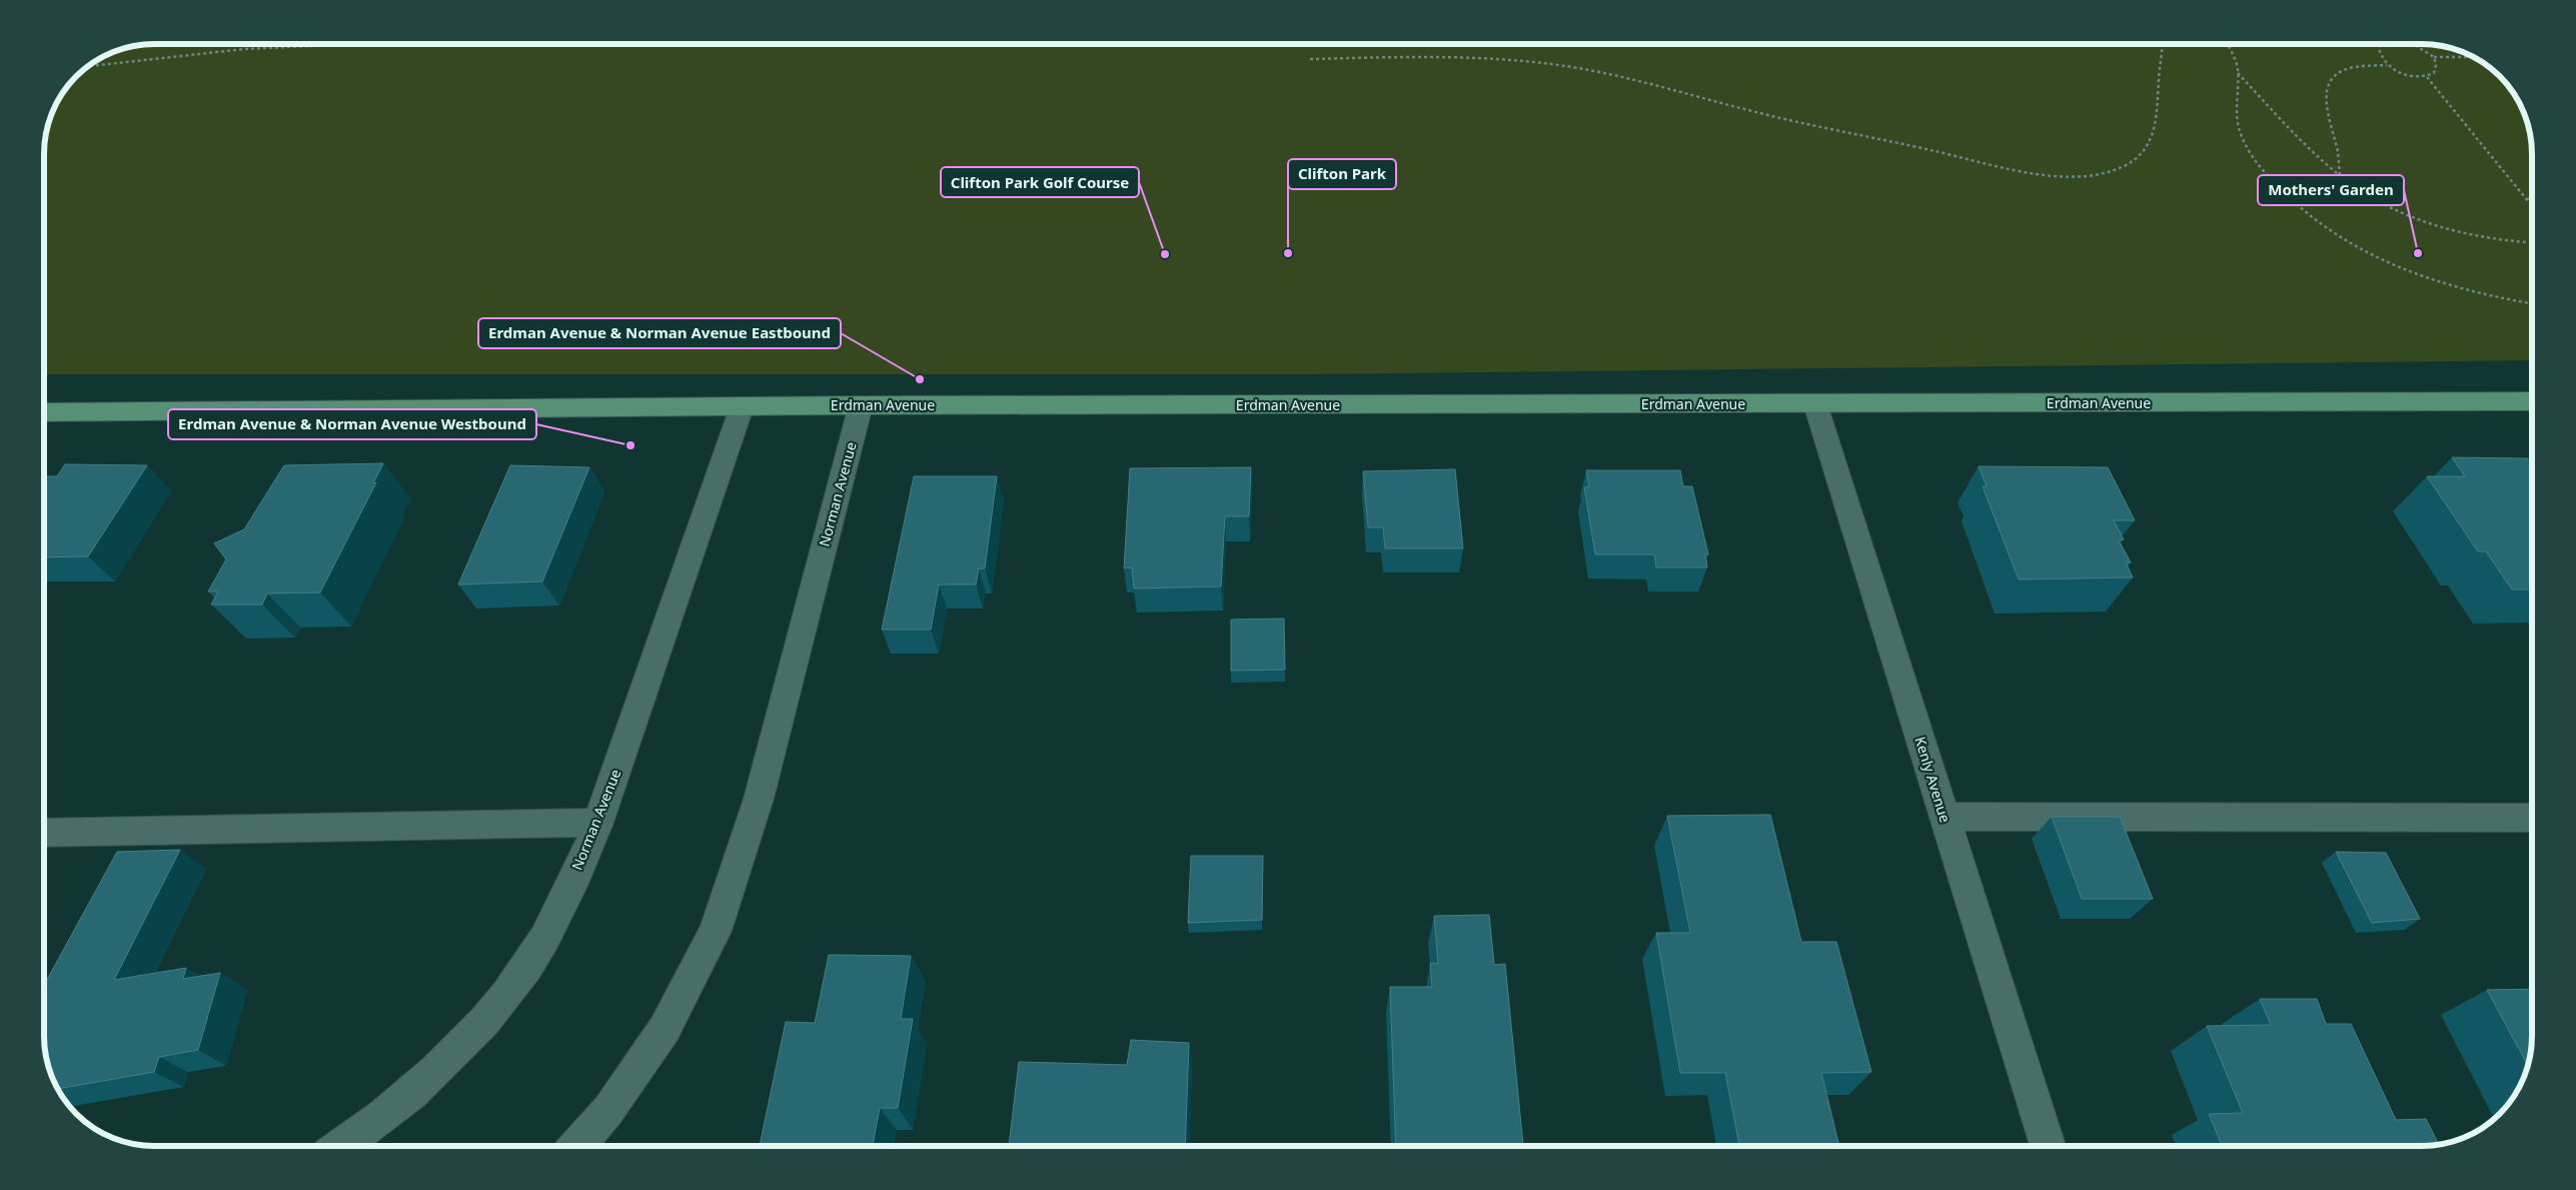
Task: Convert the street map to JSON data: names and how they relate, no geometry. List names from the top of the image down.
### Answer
{
  "streets": {
    "main road": ["Erdman Avenue"],
    "street": ["Norman Avenue", "Kenly Avenue"]
  },
  "crossings": [
    ["Erdman Avenue", "Norman Avenue"],
    ["Erdman Avenue", "Kenly Avenue"]
  ],
  "places": [
    "Clifton Park",
    "Mothers' Garden",
    "Clifton Park Golf Course",
    "Erdman Avenue & Norman Avenue Eastbound",
    "Erdman Avenue & Norman Avenue Westbound"
  ]
}
